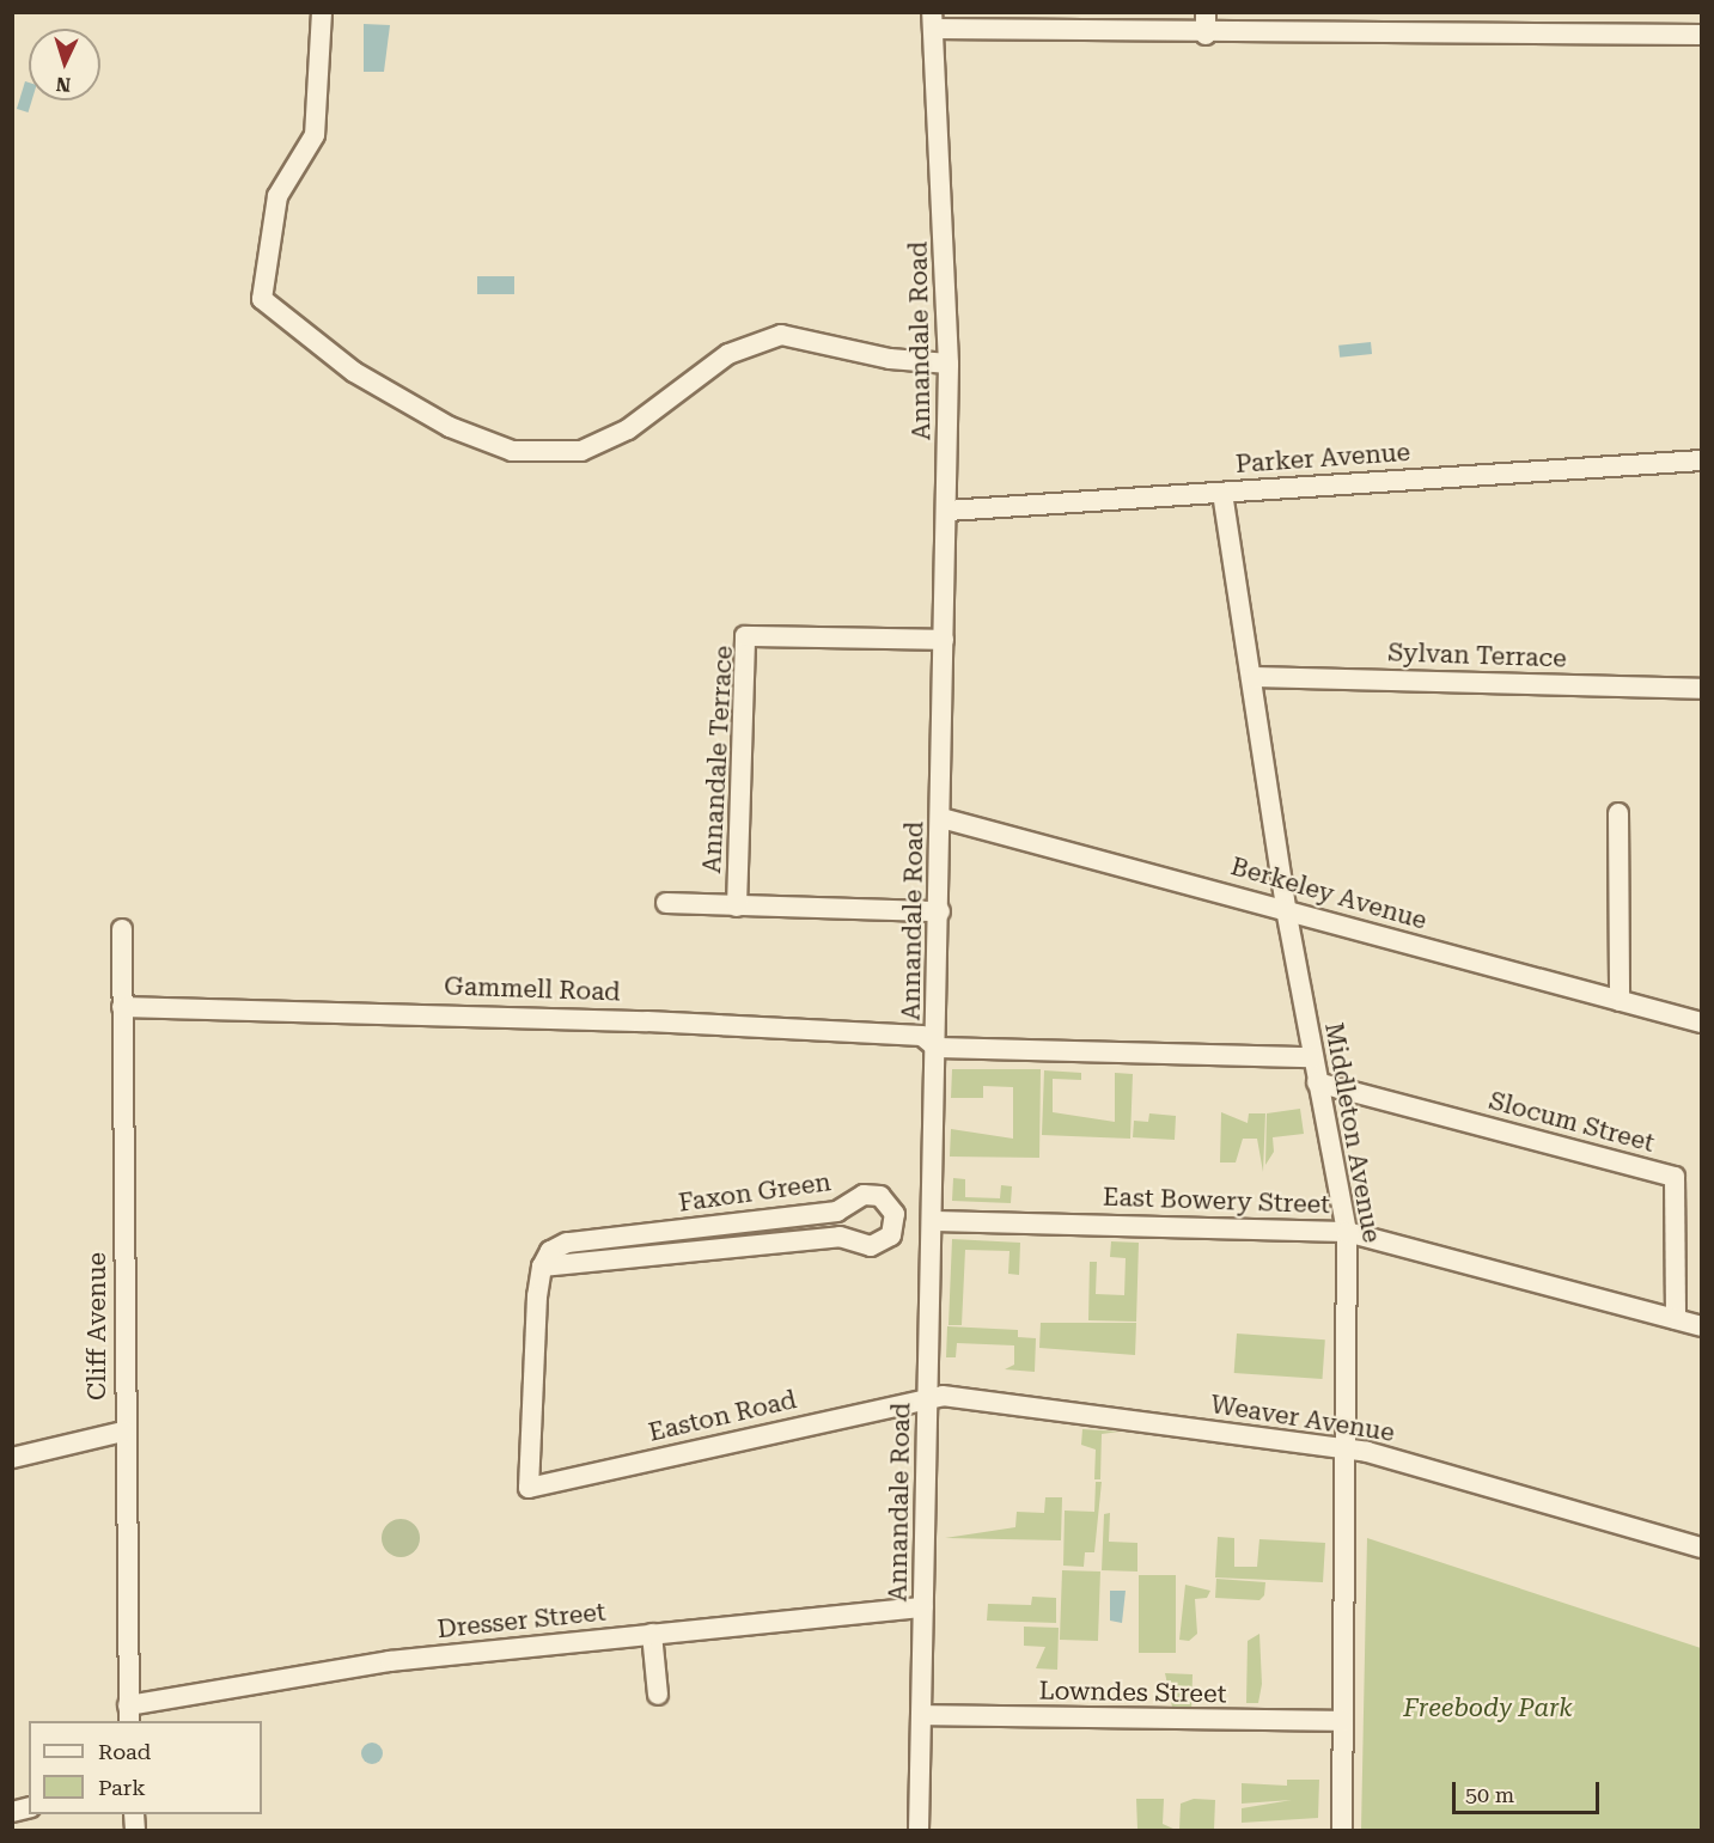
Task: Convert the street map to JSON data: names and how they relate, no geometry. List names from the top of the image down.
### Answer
{
  "streets": {
    "street": [
      "Annandale Road",
      "Parker Avenue",
      "Sylvan Terrace",
      "Annandale Terrace",
      "Berkeley Avenue",
      "Gammell Road",
      "Slocum Street",
      "Middleton Avenue",
      "Faxon Green",
      "East Bowery Street",
      "Cliff Avenue",
      "Easton Road",
      "Weaver Avenue",
      "Dresser Street",
      "Lowndes Street"
    ]
  },
  "crossings": [
    ["Annandale Road", "Parker Avenue"],
    ["Annandale Road", "Annandale Terrace"],
    ["Annandale Road", "Berkeley Avenue"],
    ["Annandale Road", "Gammell Road"],
    ["Annandale Road", "East Bowery Street"],
    ["Annandale Road", "Easton Road"],
    ["Annandale Road", "Weaver Avenue"],
    ["Annandale Road", "Dresser Street"],
    ["Annandale Road", "Lowndes Street"],
    ["Parker Avenue", "Middleton Avenue"],
    ["Sylvan Terrace", "Middleton Avenue"],
    ["Berkeley Avenue", "Middleton Avenue"],
    ["Gammell Road", "Cliff Avenue"],
    ["Slocum Street", "Middleton Avenue"],
    ["Slocum Street", "East Bowery Street"],
    ["Middleton Avenue", "East Bowery Street"],
    ["Middleton Avenue", "Weaver Avenue"],
    ["Middleton Avenue", "Lowndes Street"],
    ["Faxon Green", "Easton Road"],
    ["Cliff Avenue", "Dresser Street"],
    ["Easton Road", "Weaver Avenue"]
  ],
  "parks": ["Freebody Park"],
  "legend": ["Road", "Park"],
  "scale_bar": "50 m",
  "north": "bottom"
}
